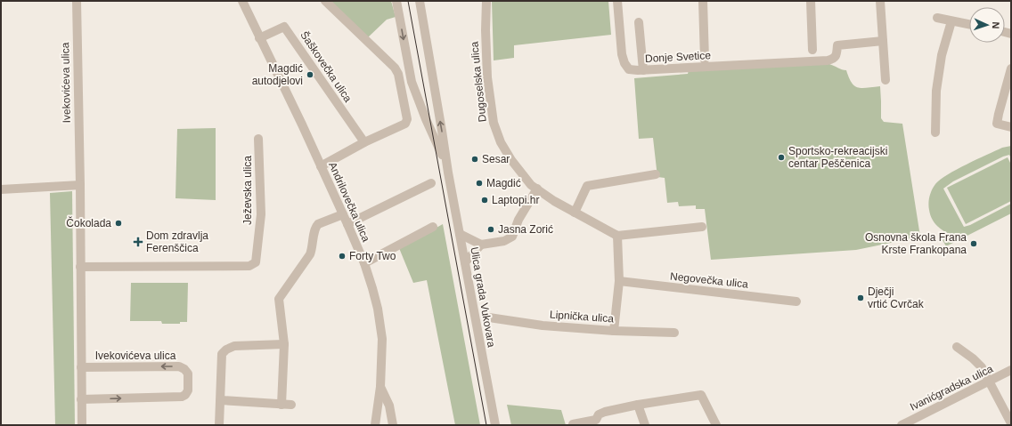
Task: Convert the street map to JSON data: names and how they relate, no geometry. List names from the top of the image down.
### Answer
{
  "streets": {
    "street": [
      "Donje Svetice",
      "Šaškovečka ulica",
      "Dugoselska ulica",
      "Ivekovićeva ulica",
      "Ježevska ulica",
      "Andrilovečka ulica",
      "Negovečka ulica",
      "Ulica grada Vukovara",
      "Lipnička ulica",
      "Ivanićgradska ulica"
    ]
  },
  "crossings": [
    ["Šaškovečka ulica", "Andrilovečka ulica"],
    ["Ivekovićeva ulica", "Ježevska ulica"]
  ],
  "places": {
    "other": [
      "Magdić autodjelovi",
      "Sportsko-rekreacijski centar Peščenica",
      "Sesar",
      "Magdić",
      "Laptopi.hr",
      "Čokolada",
      "Jasna Zorić",
      "Osnovna škola Frana Krste Frankopana",
      "Forty Two",
      "Dječji vrtić Cvrčak"
    ],
    "health": ["Dom zdravlja Ferenščica"]
  },
  "north": "right"
}
